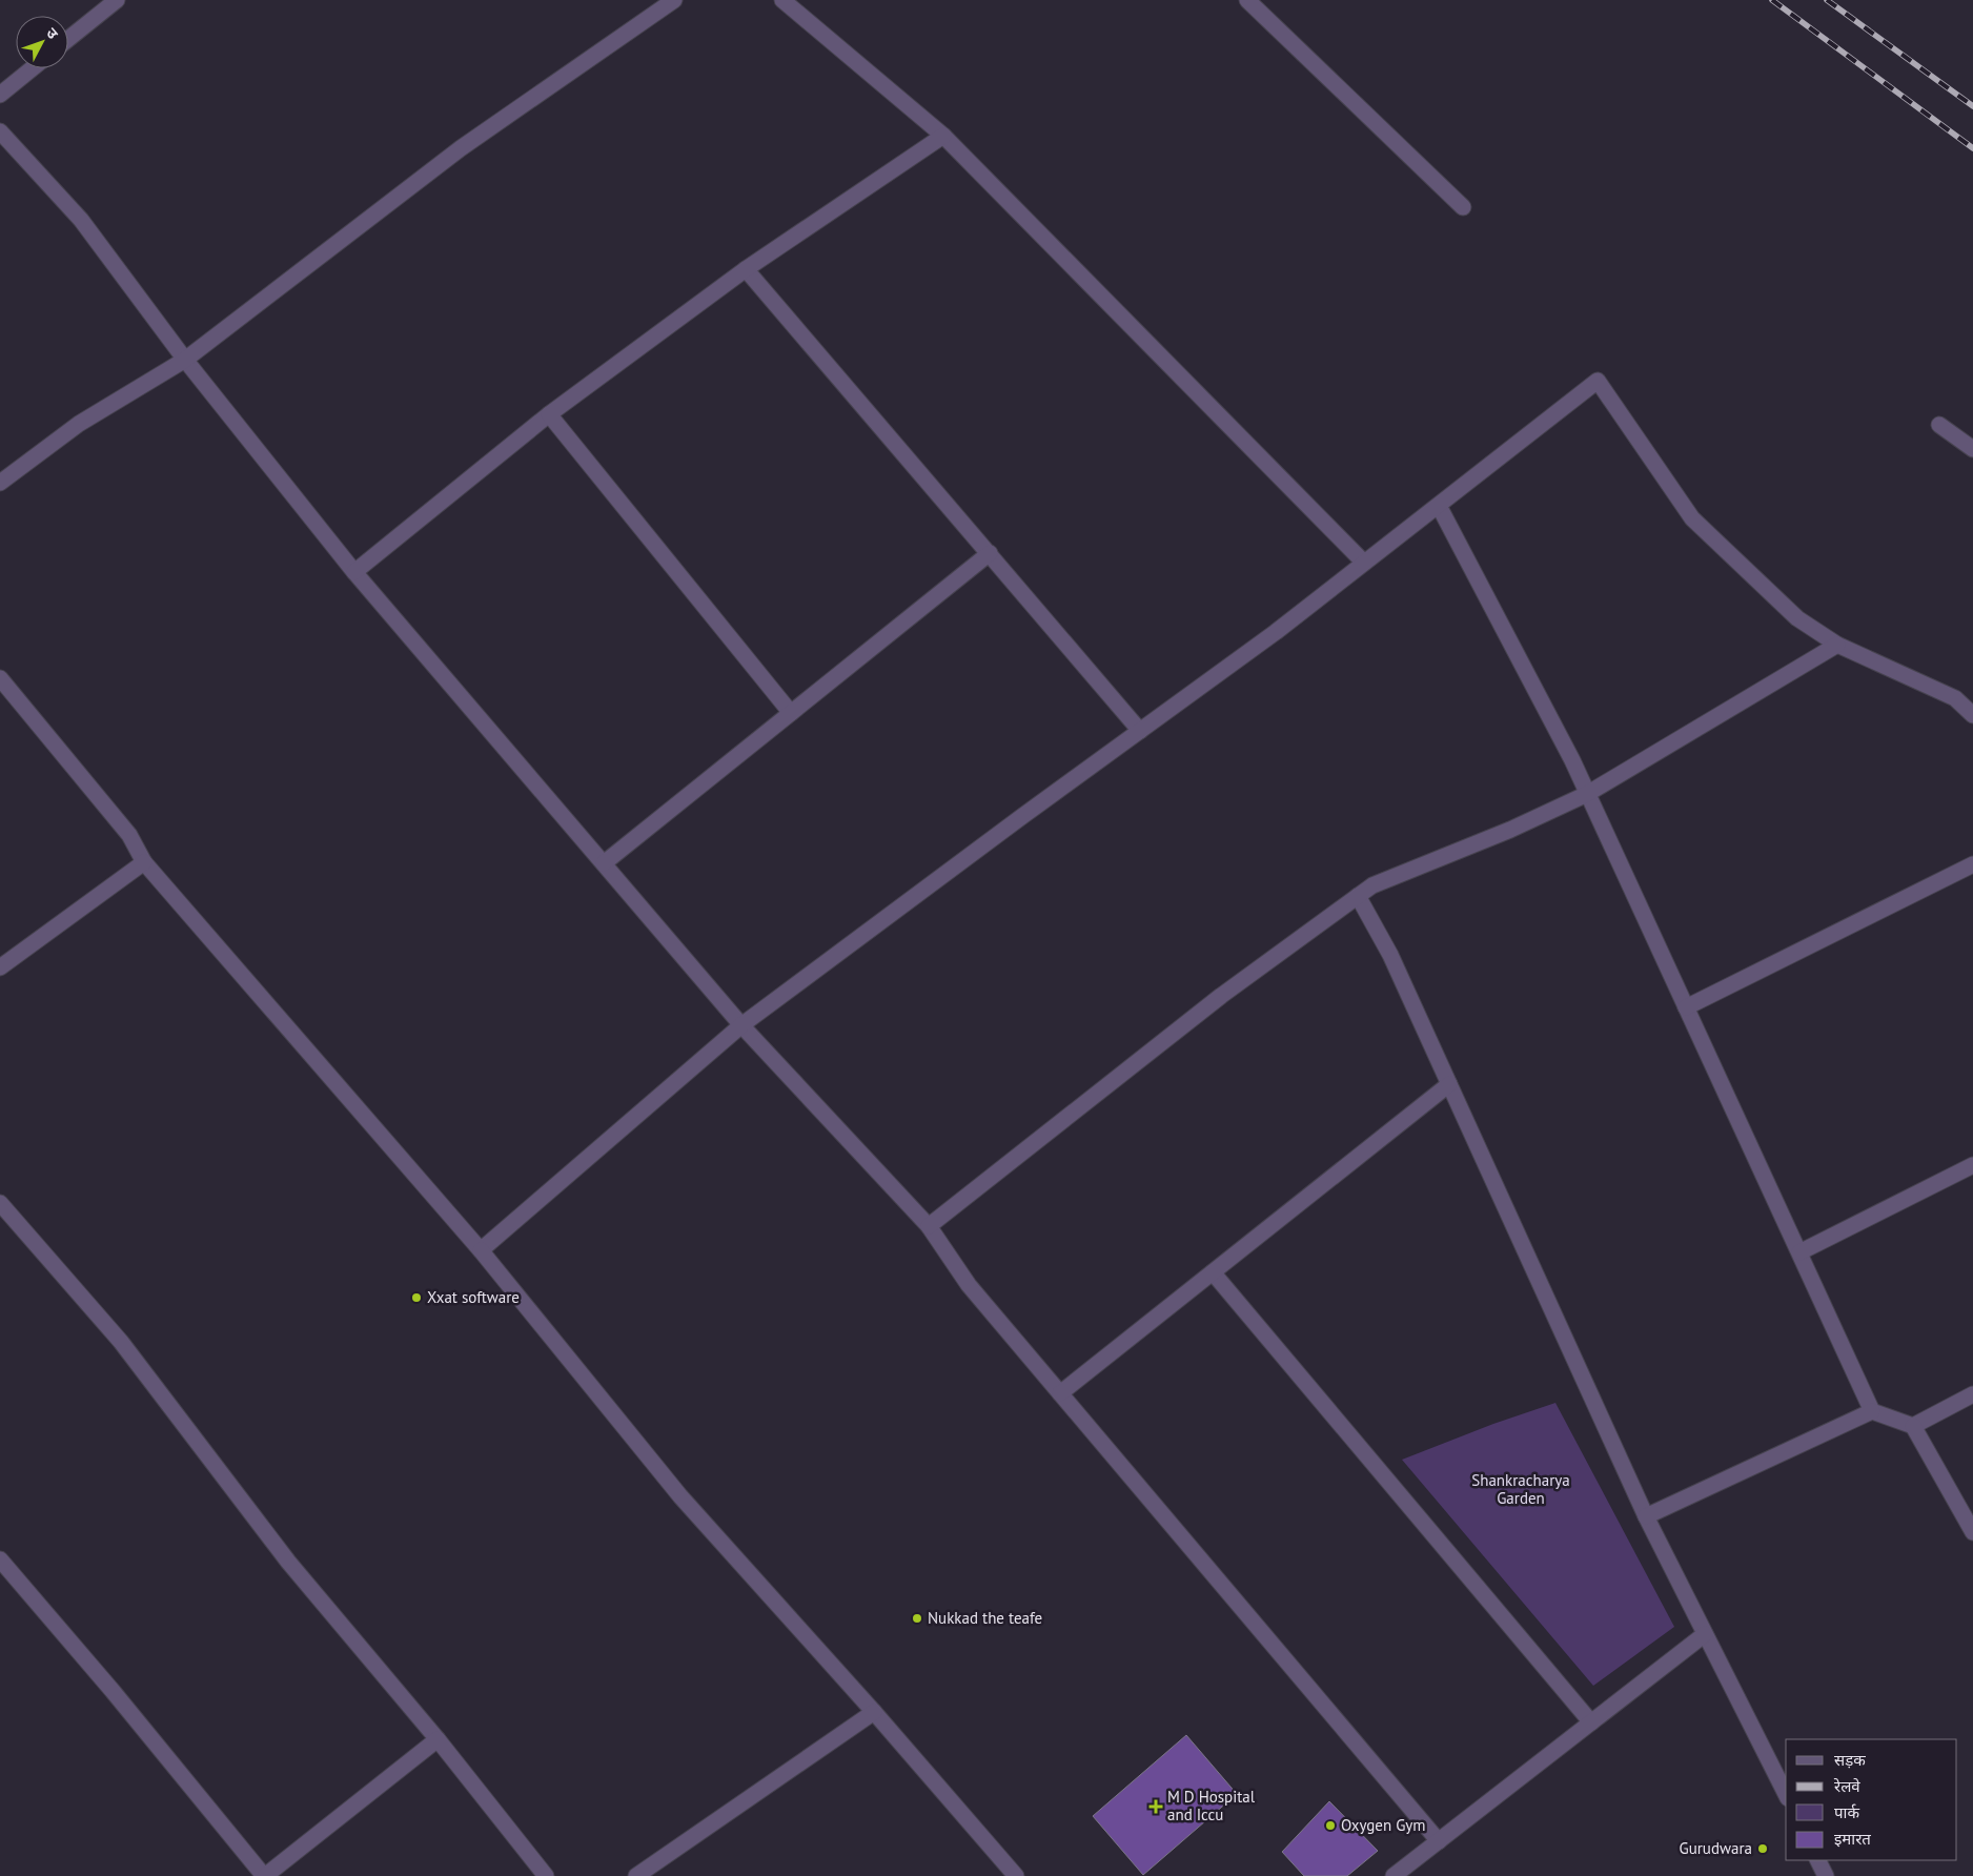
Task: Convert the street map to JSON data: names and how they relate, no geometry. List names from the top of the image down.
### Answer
{
  "parks": ["Shankracharya Garden"],
  "places": {
    "other": [
      "Xxat software",
      "Nukkad the teafe",
      "Oxygen Gym",
      "Gurudwara"
    ],
    "health": ["M D Hospital and Iccu"]
  },
  "legend": [
    "सड़क",
    "रेलवे",
    "पार्क",
    "इमारत"
  ],
  "north": "top right"
}
